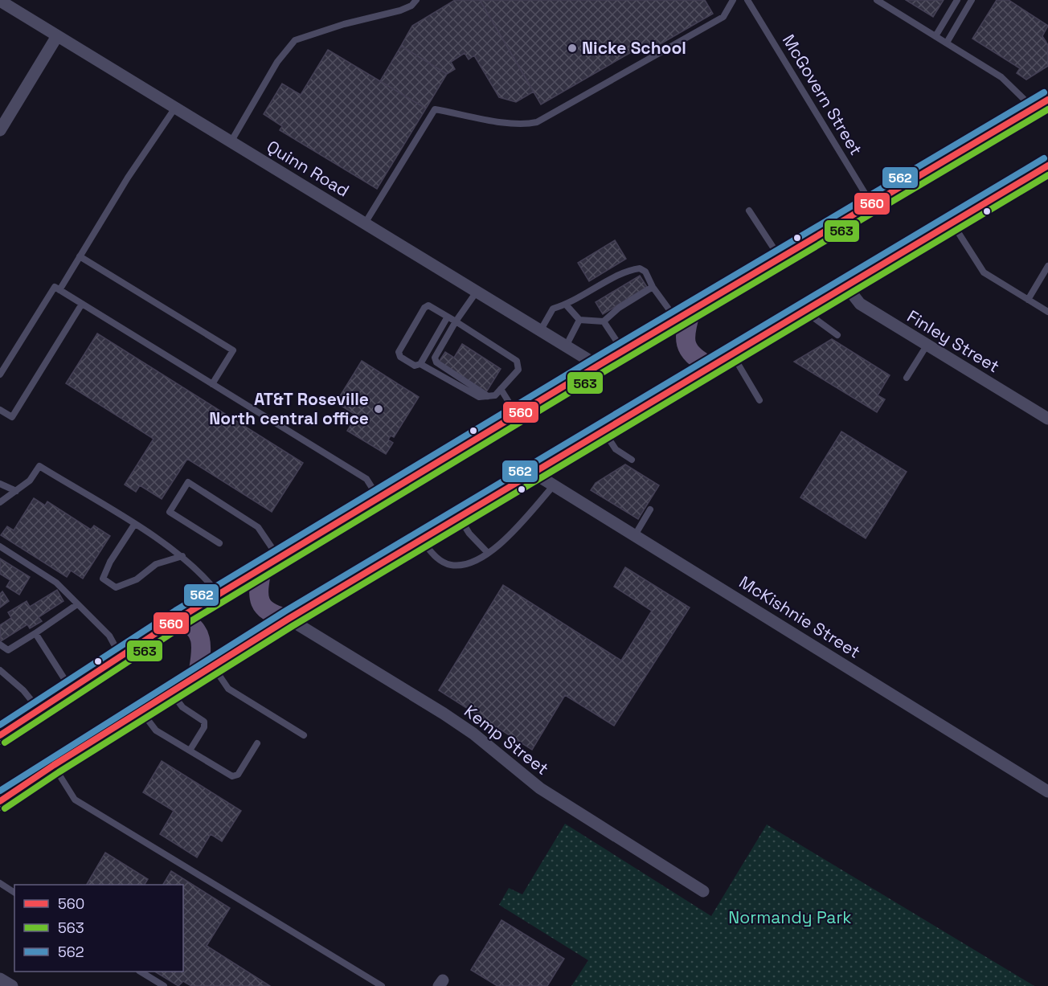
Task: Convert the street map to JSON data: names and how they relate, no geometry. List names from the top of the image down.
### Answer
{
  "streets": {
    "street": [
      "Quinn Road",
      "Finley Street",
      "McKishnie Street",
      "Kemp Street"
    ],
    "lane": ["McGovern Street"]
  },
  "parks": ["Normandy Park"],
  "places": ["Nicke School", "AT&T Roseville North central office"],
  "lines": ["transit line 562", "transit line 560", "transit line 563"],
  "legend": ["560", "563", "562"]
}
